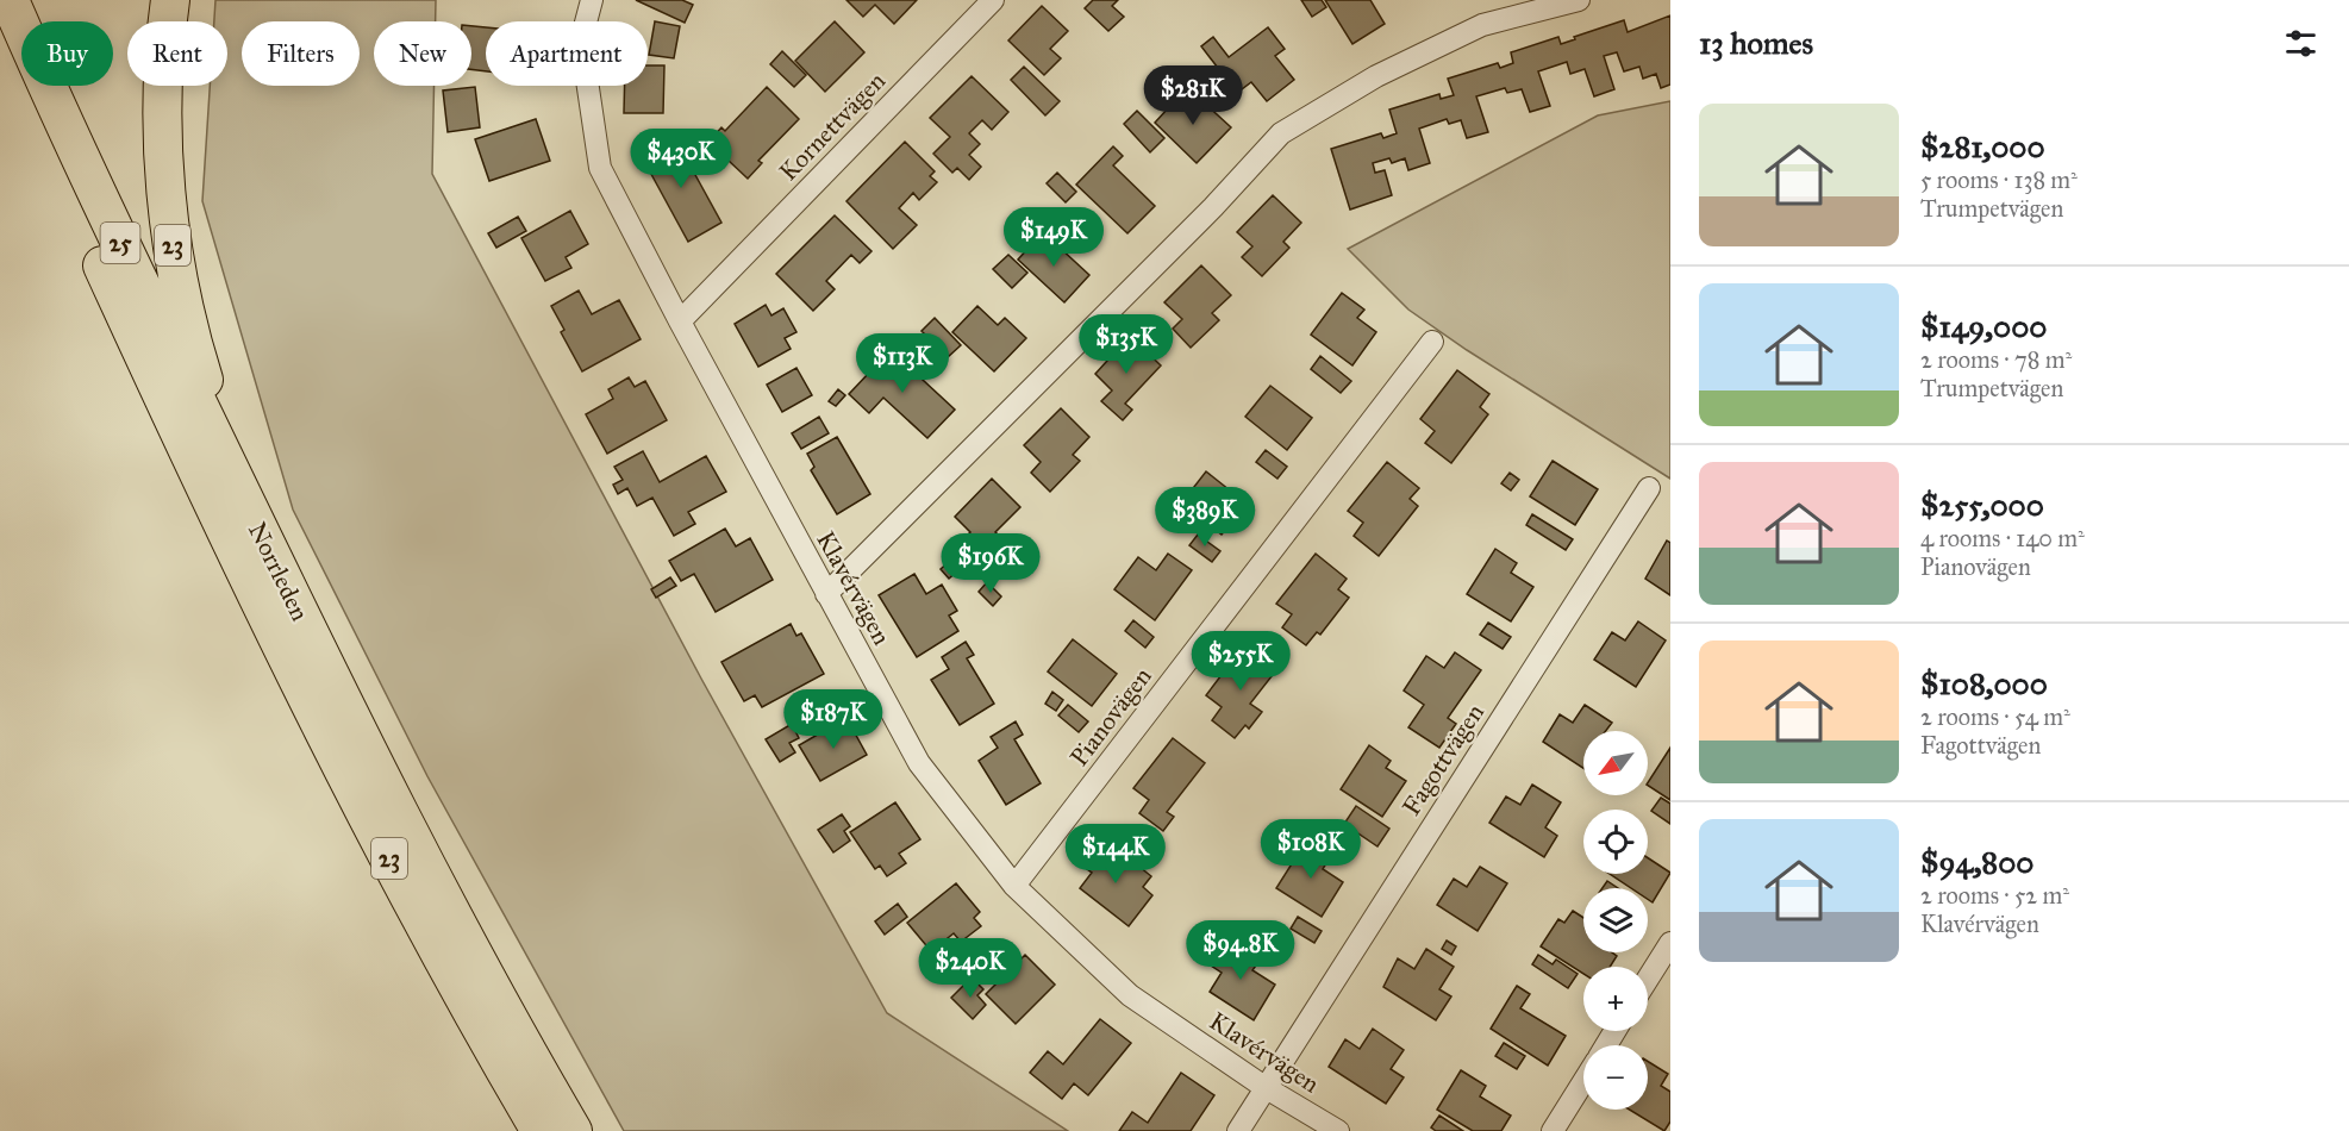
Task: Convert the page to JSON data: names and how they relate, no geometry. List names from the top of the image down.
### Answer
{
  "streets": {
    "highway": ["25", "23", "Norrleden"],
    "street": [
      "Kornettvägen",
      "Klavérvägen",
      "Pianovägen",
      "Fagottvägen"
    ]
  },
  "crossings": [
    ["Kornettvägen", "Klavérvägen"],
    ["23", "Norrleden"],
    ["Klavérvägen", "Pianovägen"],
    ["Klavérvägen", "Fagottvägen"]
  ],
  "north": "bottom left",
  "page": {
    "heading": "13 homes",
    "chip": [
      "Buy",
      "Rent",
      "Filters",
      "New",
      "Apartment"
    ],
    "price": [
      "$281K",
      "$430K",
      "$149K",
      "$135K",
      "$113K",
      "$389K",
      "$196K",
      "$255K",
      "$187K",
      "$108K",
      "$144K",
      "$94.8K",
      "$240K"
    ],
    "list": [
      {
        "name": "$281,000",
        "note": "5 rooms · 138 m² · Trumpetvägen"
      },
      {
        "name": "$149,000",
        "note": "2 rooms · 78 m² · Trumpetvägen"
      },
      {
        "name": "$255,000",
        "note": "4 rooms · 140 m² · Pianovägen"
      },
      {
        "name": "$108,000",
        "note": "2 rooms · 54 m² · Fagottvägen"
      },
      {
        "name": "$94,800",
        "note": "2 rooms · 52 m² · Klavérvägen"
      }
    ],
    "map_buttons": ["+", "−"]
  }
}
